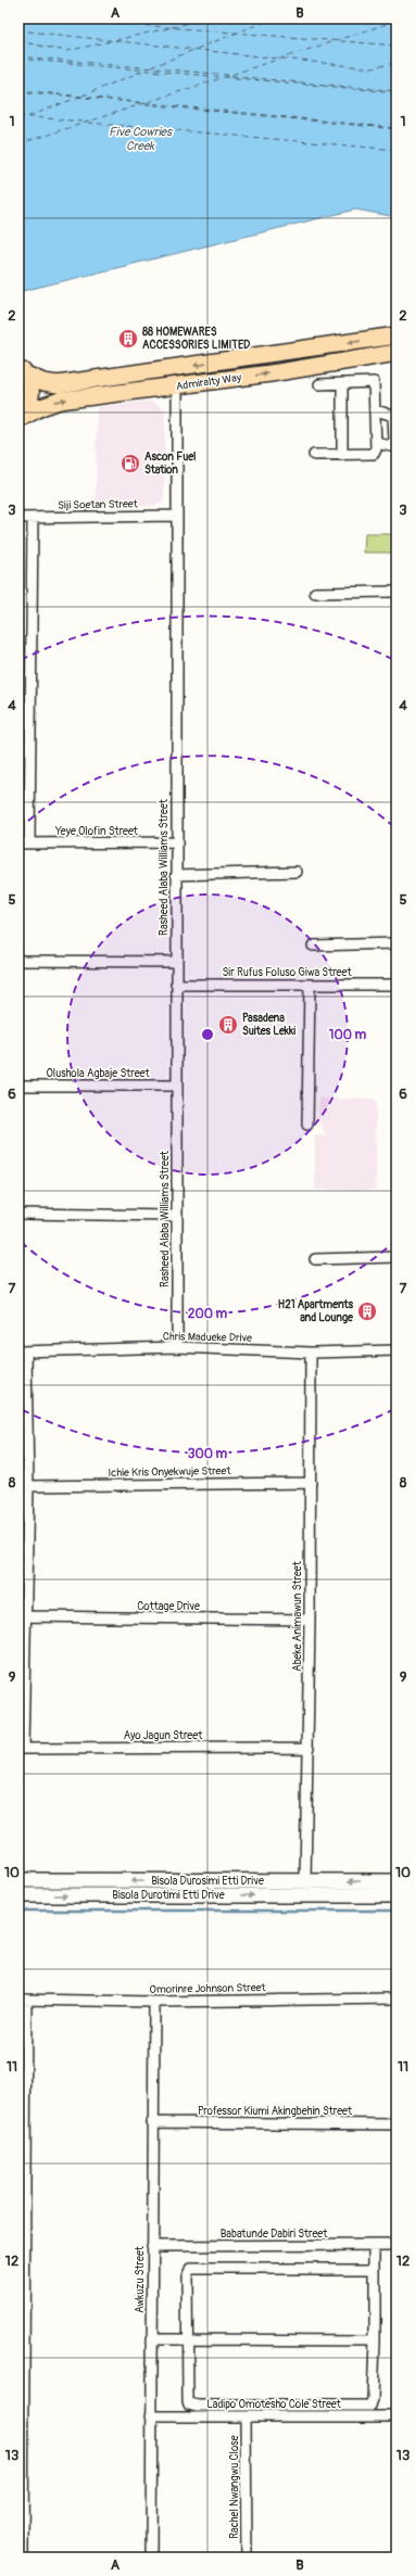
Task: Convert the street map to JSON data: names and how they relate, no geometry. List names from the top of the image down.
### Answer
{
  "streets": {
    "main road": ["Admiralty Way", "Bisola Durosimi Etti Drive", "Bisola Durotimi Etti Drive"],
    "street": [
      "Siji Soetan Street",
      "Yeye Olofin Street",
      "Rasheed Alaba Williams Street",
      "Sir Rufus Foluso Giwa Street",
      "Olushola Agbaje Street",
      "Chris Madueke Drive",
      "Ichie Kris Onyekwuje Street",
      "Cottage Drive",
      "Abeke Animawun Street",
      "Ayo Jagun Street",
      "Omorinre Johnson Street",
      "Professor Kiumi Akingbehin Street",
      "Babatunde Dabiri Street",
      "Awkuzu Street",
      "Ladipo Omotesho Cole Street",
      "Rachel Nwangwu Close"
    ]
  },
  "crossings": [
    ["Admiralty Way", "Rasheed Alaba Williams Street"],
    ["Siji Soetan Street", "Rasheed Alaba Williams Street"],
    ["Yeye Olofin Street", "Rasheed Alaba Williams Street"],
    ["Rasheed Alaba Williams Street", "Sir Rufus Foluso Giwa Street"],
    ["Rasheed Alaba Williams Street", "Olushola Agbaje Street"],
    ["Rasheed Alaba Williams Street", "Chris Madueke Drive"],
    ["Chris Madueke Drive", "Abeke Animawun Street"],
    ["Ichie Kris Onyekwuje Street", "Abeke Animawun Street"],
    ["Cottage Drive", "Abeke Animawun Street"],
    ["Abeke Animawun Street", "Ayo Jagun Street"],
    ["Abeke Animawun Street", "Bisola Durosimi Etti Drive"],
    ["Omorinre Johnson Street", "Awkuzu Street"],
    ["Professor Kiumi Akingbehin Street", "Awkuzu Street"],
    ["Babatunde Dabiri Street", "Awkuzu Street"],
    ["Awkuzu Street", "Ladipo Omotesho Cole Street"],
    ["Ladipo Omotesho Cole Street", "Rachel Nwangwu Close"]
  ],
  "one_way": ["Bisola Durosimi Etti Drive", "Bisola Durotimi Etti Drive"],
  "water": ["Five Cowries Creek"],
  "places": {
    "building": ["88 HOMEWARES ACCESSORIES LIMITED", "Pasadena Suites Lekki", "H21 Apartments and Lounge"],
    "fuel station": ["Ascon Fuel Station"]
  },
  "grid": {
    "columns": ["A", "B"],
    "rows": [
      "1",
      "2",
      "3",
      "4",
      "5",
      "6",
      "7",
      "8",
      "9",
      "10",
      "11",
      "12",
      "13"
    ]
  },
  "rings": ["100 m", "200 m", "300 m"]
}
